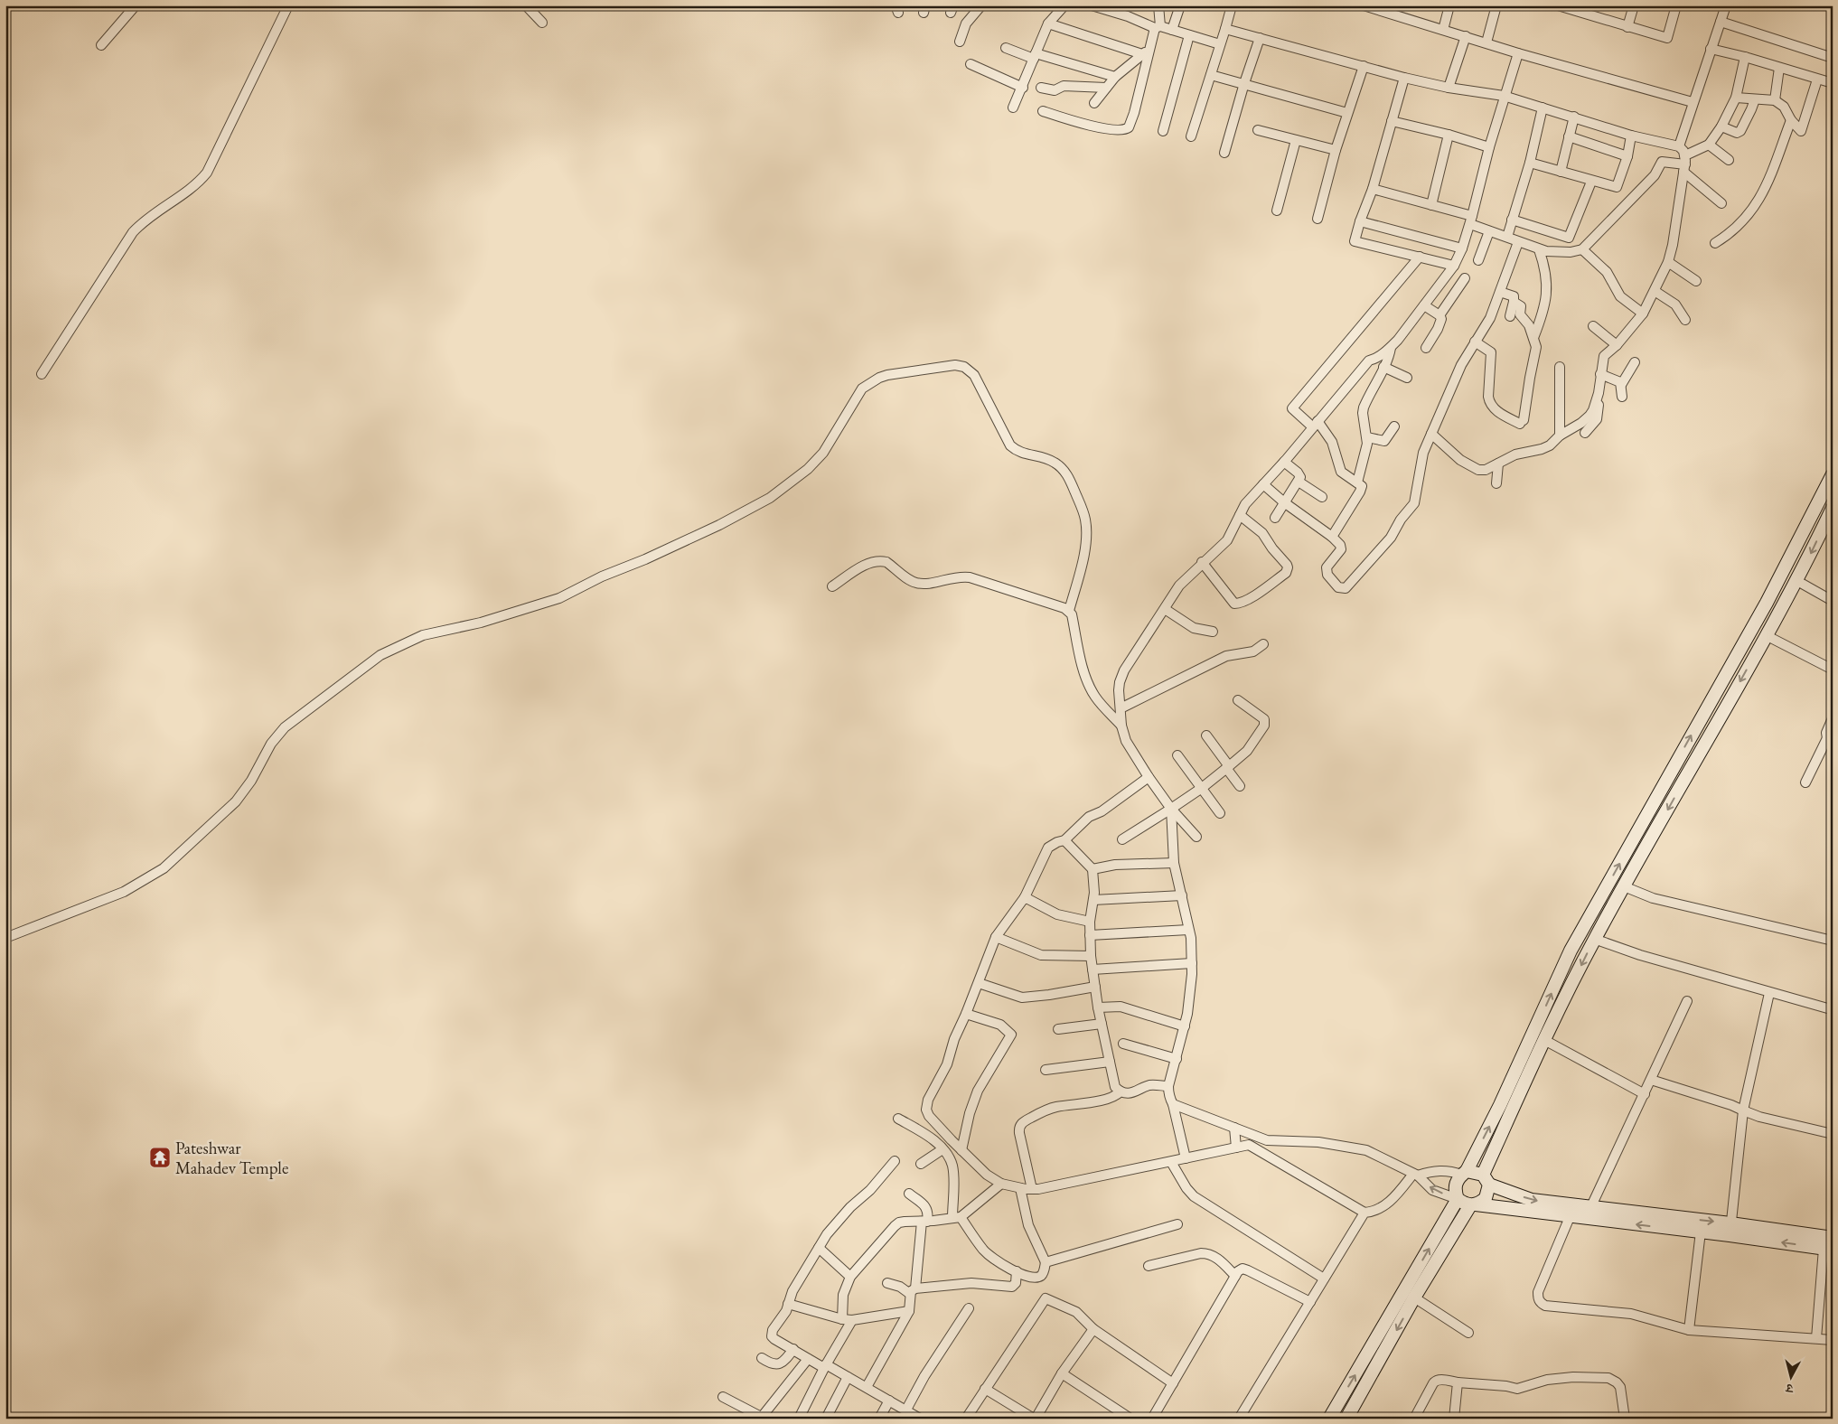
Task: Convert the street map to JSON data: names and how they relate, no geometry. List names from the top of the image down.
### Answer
{
  "places": {
    "temple": ["Pateshwar Mahadev Temple"]
  },
  "north": "bottom"
}
